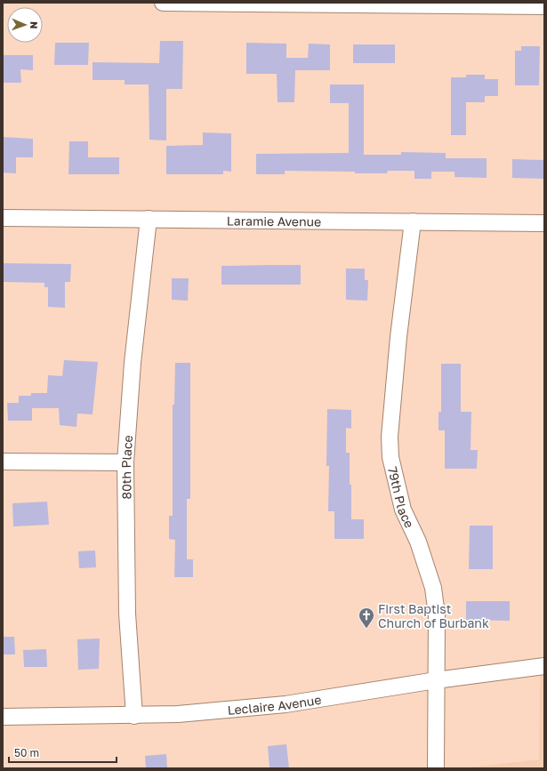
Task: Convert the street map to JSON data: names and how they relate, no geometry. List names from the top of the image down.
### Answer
{
  "streets": {
    "street": [
      "Laramie Avenue",
      "80th Place",
      "79th Place",
      "Leclaire Avenue"
    ]
  },
  "crossings": [
    ["Laramie Avenue", "80th Place"],
    ["Laramie Avenue", "79th Place"],
    ["80th Place", "Leclaire Avenue"],
    ["79th Place", "Leclaire Avenue"]
  ],
  "places": {
    "church": ["First Baptist Church of Burbank"]
  },
  "scale_bar": "50 m",
  "north": "right"
}
